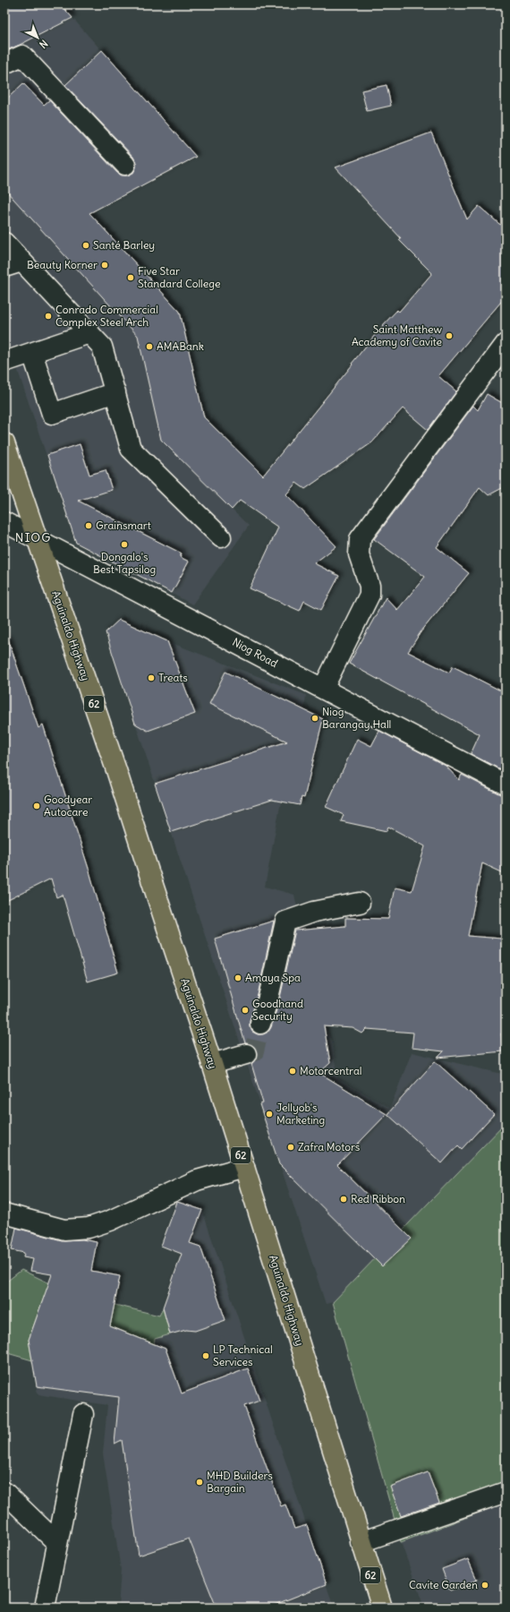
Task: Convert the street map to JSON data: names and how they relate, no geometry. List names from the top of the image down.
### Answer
{
  "streets": {
    "highway": ["Aguinaldo Highway", "62"],
    "street": ["Niog Road"]
  },
  "crossings": [
    ["Aguinaldo Highway", "Niog Road"]
  ],
  "districts": ["NIOG"],
  "places": [
    "Santé Barley",
    "Beauty Korner",
    "Five Star Standard College",
    "Conrado Commercial Complex Steel Arch",
    "Saint Matthew Academy of Cavite",
    "AMABank",
    "Grainsmart",
    "Dongalo's Best Tapsilog",
    "Treats",
    "Niog Barangay Hall",
    "Goodyear Autocare",
    "Amaya Spa",
    "Goodhand Security",
    "Motorcentral",
    "Jellyob's Marketing",
    "Zafra Motors",
    "Red Ribbon",
    "LP Technical Services",
    "MHD Builders Bargain",
    "Cavite Garden"
  ],
  "north": "bottom right"
}
